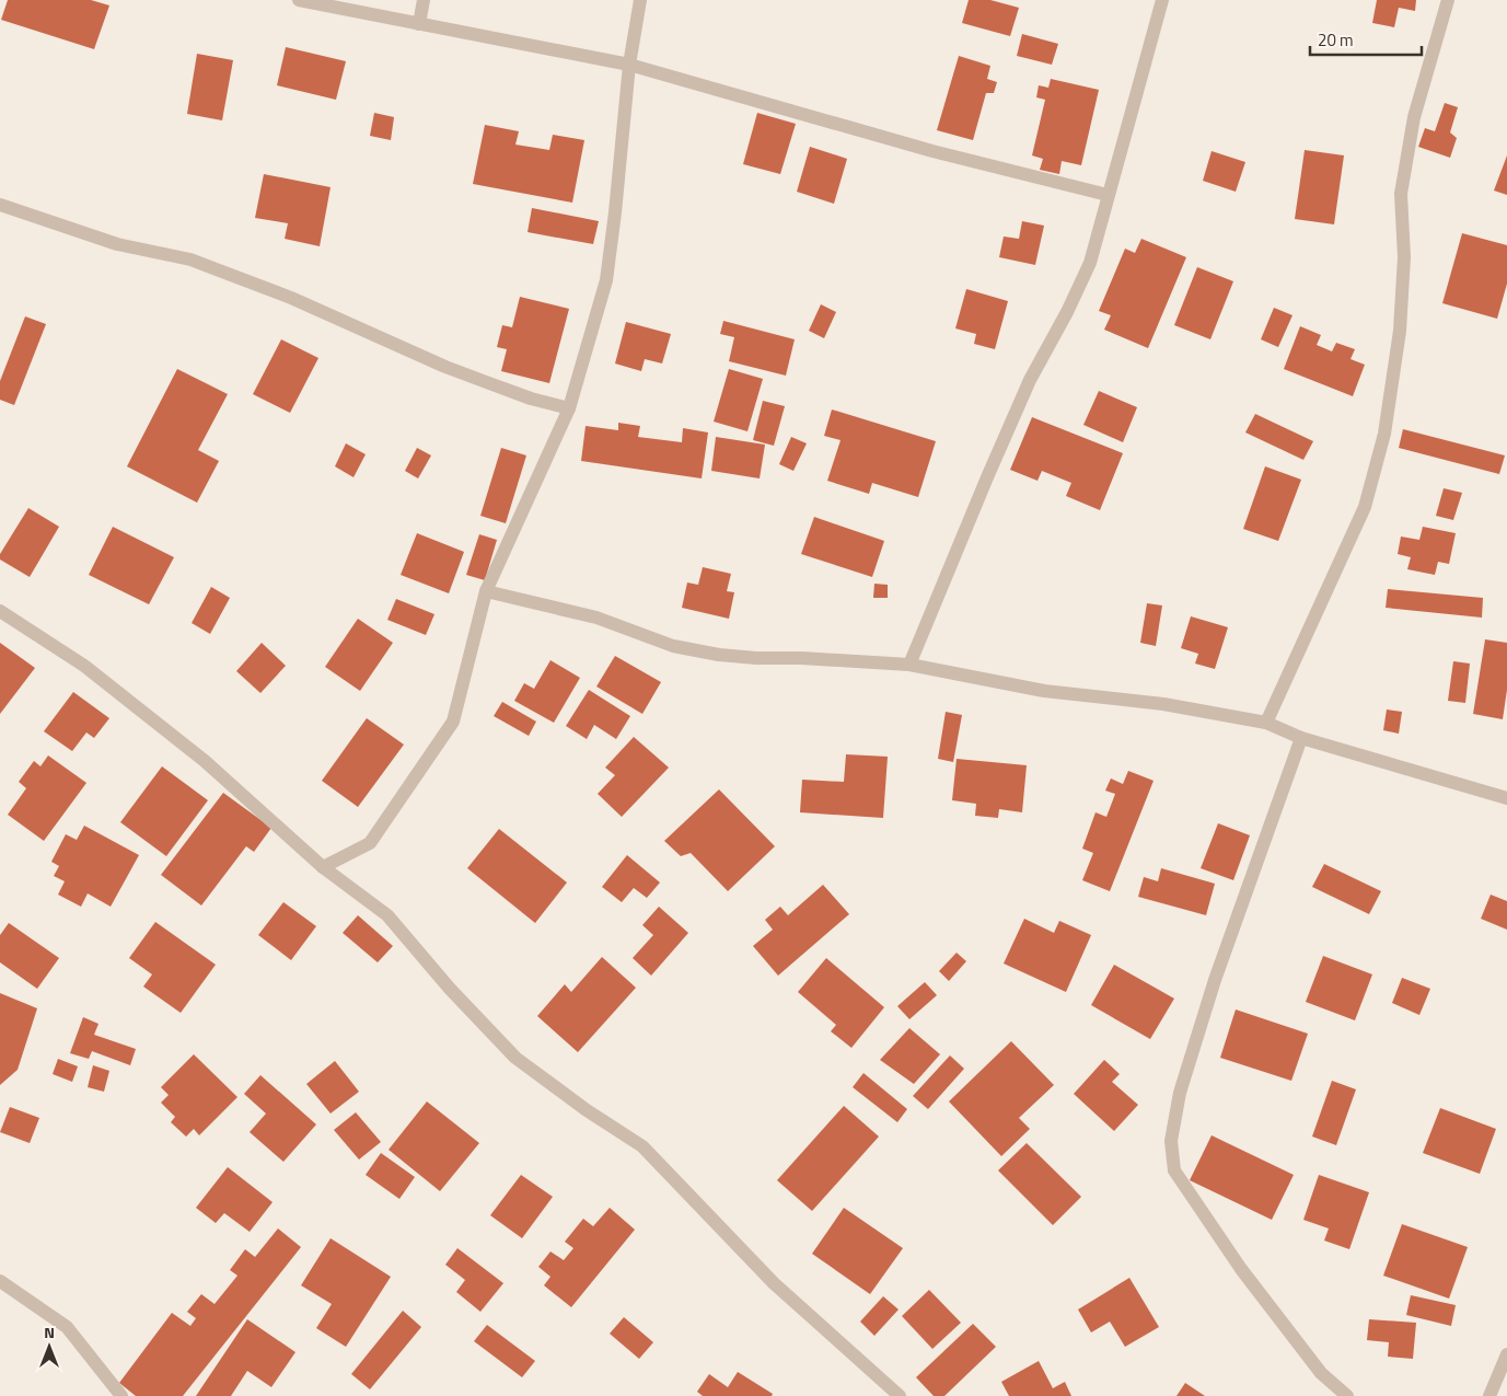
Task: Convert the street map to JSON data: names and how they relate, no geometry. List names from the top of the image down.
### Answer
{
  "scale_bar": "20 m",
  "north": "top"
}
